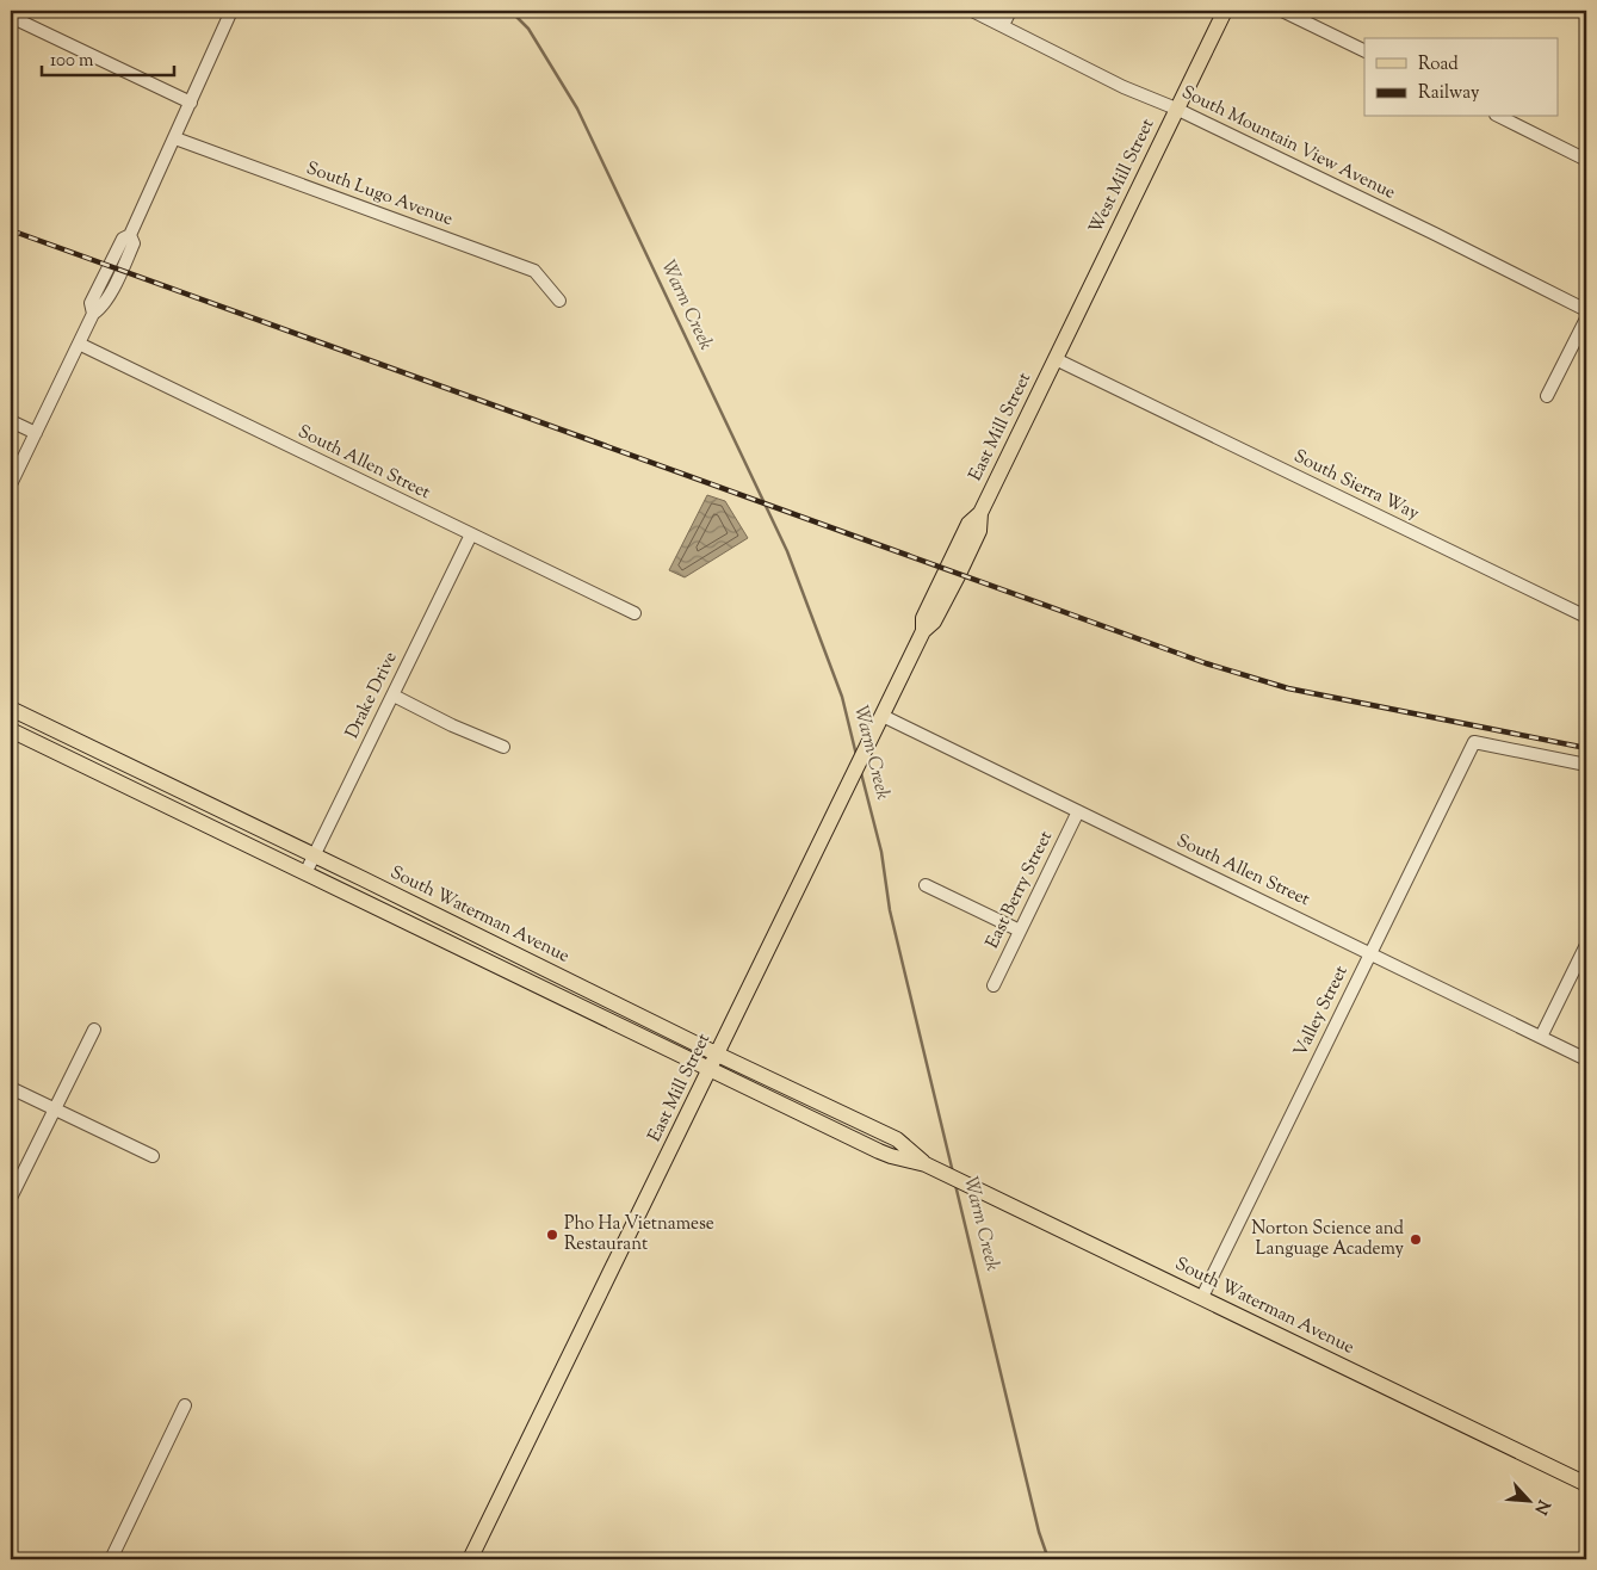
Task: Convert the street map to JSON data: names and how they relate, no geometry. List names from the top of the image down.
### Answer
{
  "streets": {
    "main road": ["West Mill Street", "East Mill Street", "South Waterman Avenue"],
    "street": [
      "South Mountain View Avenue",
      "South Lugo Avenue",
      "South Allen Street",
      "South Sierra Way",
      "Drake Drive",
      "East Berry Street",
      "Valley Street"
    ]
  },
  "crossings": [
    ["South Mountain View Avenue", "West Mill Street"],
    ["West Mill Street", "East Mill Street"],
    ["West Mill Street", "South Sierra Way"],
    ["East Mill Street", "South Allen Street"],
    ["East Mill Street", "South Sierra Way"],
    ["East Mill Street", "South Waterman Avenue"],
    ["South Allen Street", "Drake Drive"],
    ["South Allen Street", "East Berry Street"],
    ["South Allen Street", "Valley Street"],
    ["Drake Drive", "South Waterman Avenue"],
    ["South Waterman Avenue", "Valley Street"]
  ],
  "water": ["Warm Creek"],
  "places": ["Pho Ha Vietnamese Restaurant", "Norton Science and Language Academy"],
  "legend": ["Road", "Railway"],
  "scale_bar": "100 m",
  "north": "bottom right"
}
